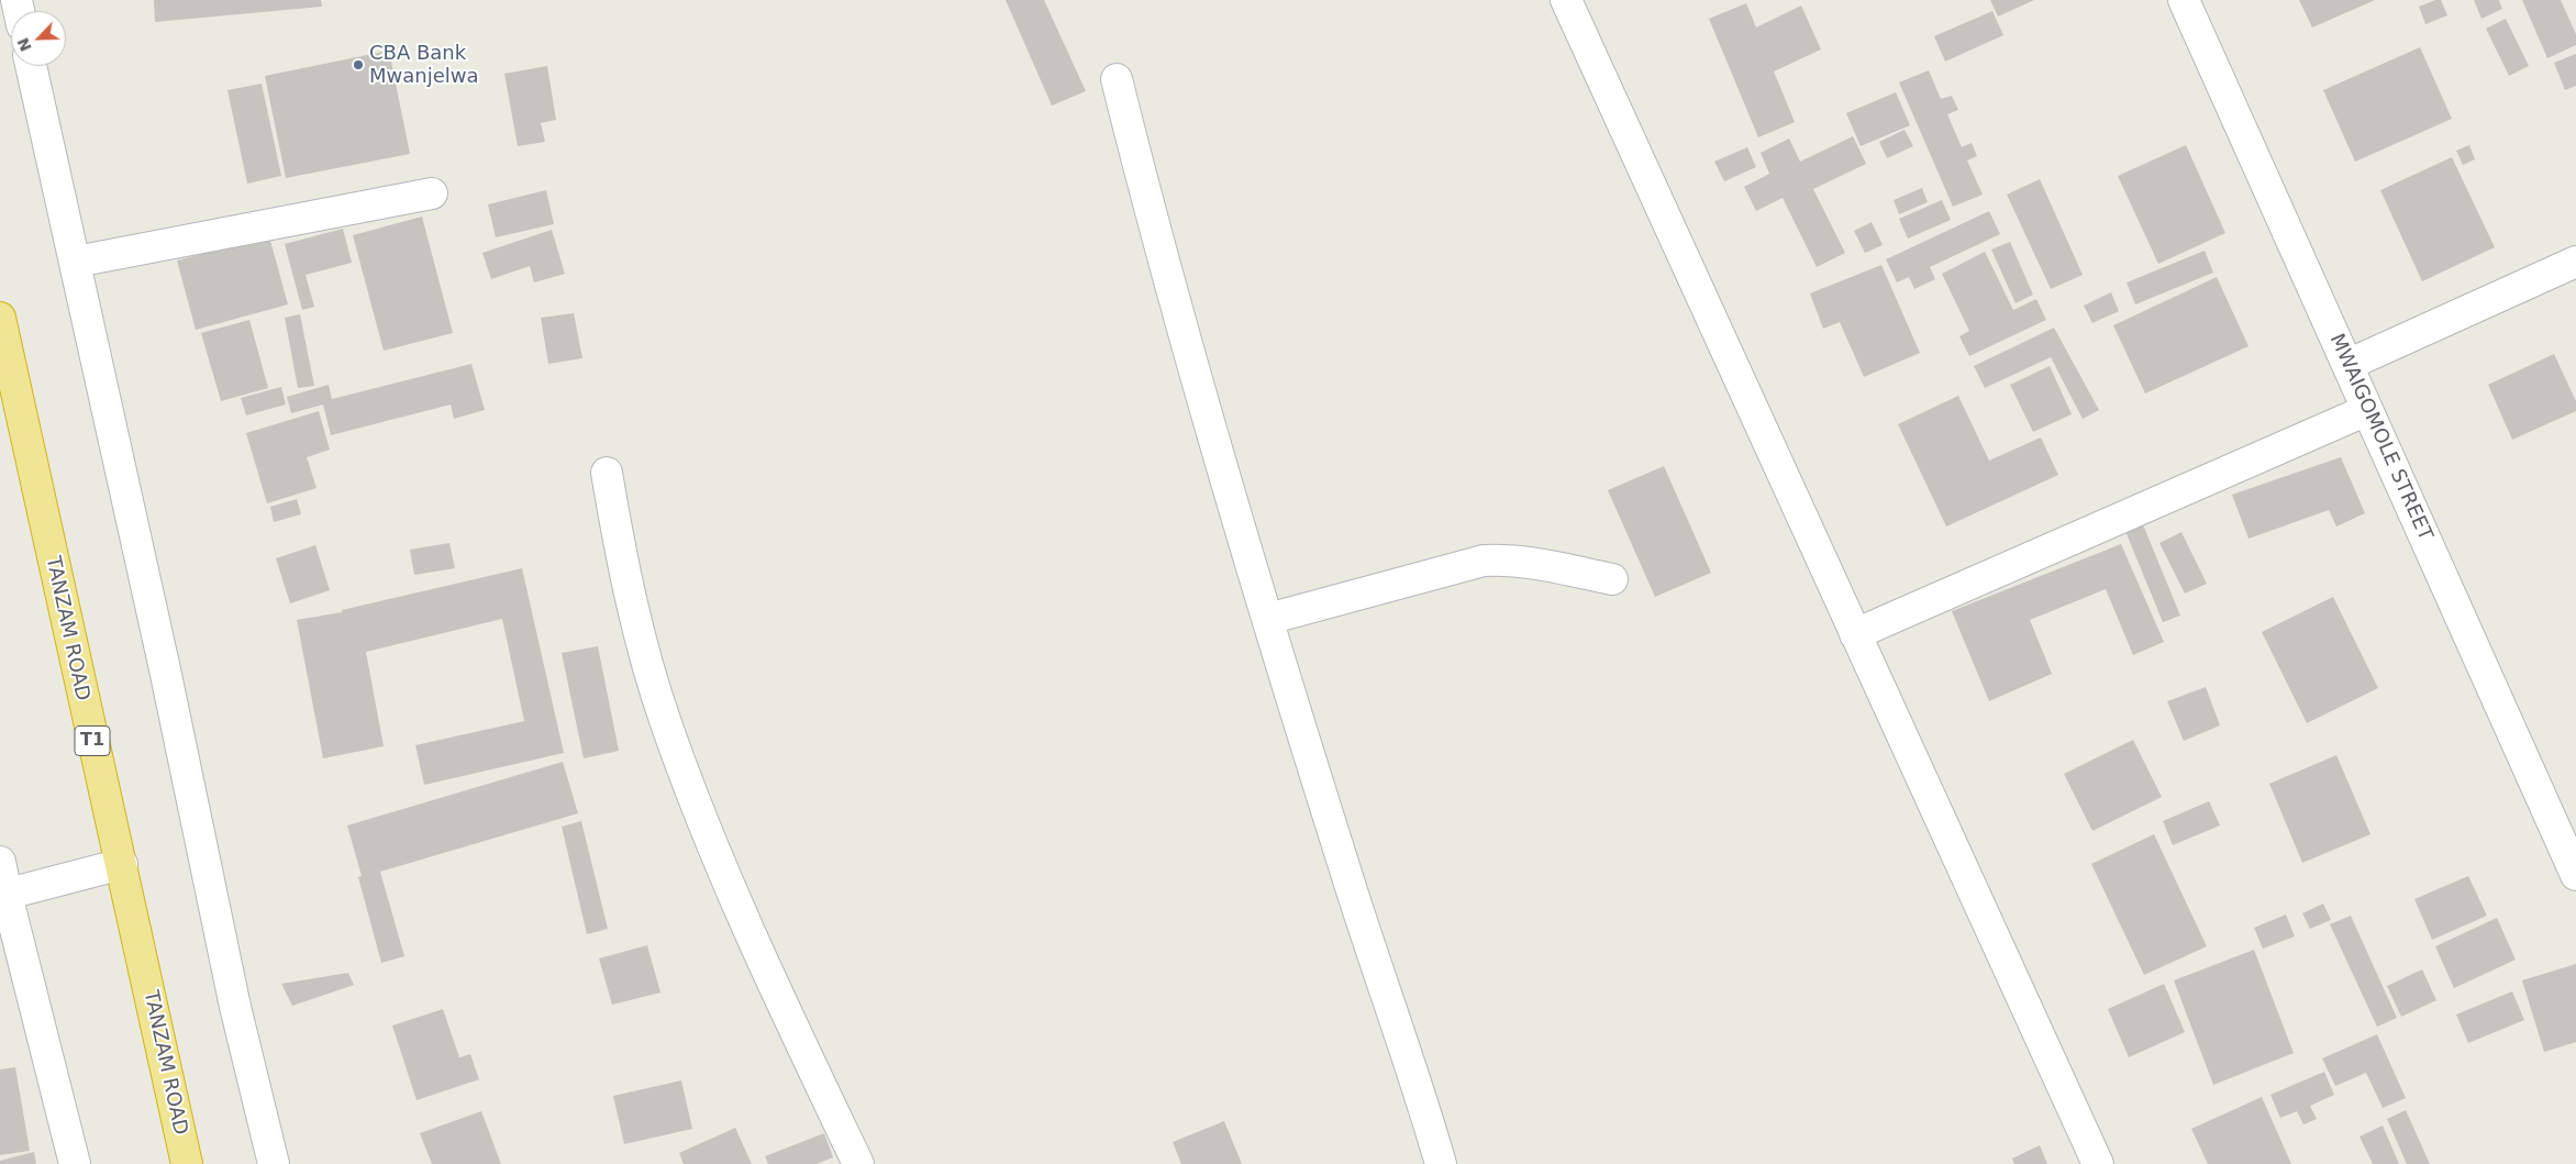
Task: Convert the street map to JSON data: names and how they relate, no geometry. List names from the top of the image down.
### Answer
{
  "streets": {
    "highway": ["TANZAM ROAD", "T1"],
    "street": ["MWAIGOMOLE STREET"]
  },
  "places": ["CBA Bank Mwanjelwa"],
  "north": "bottom left"
}
